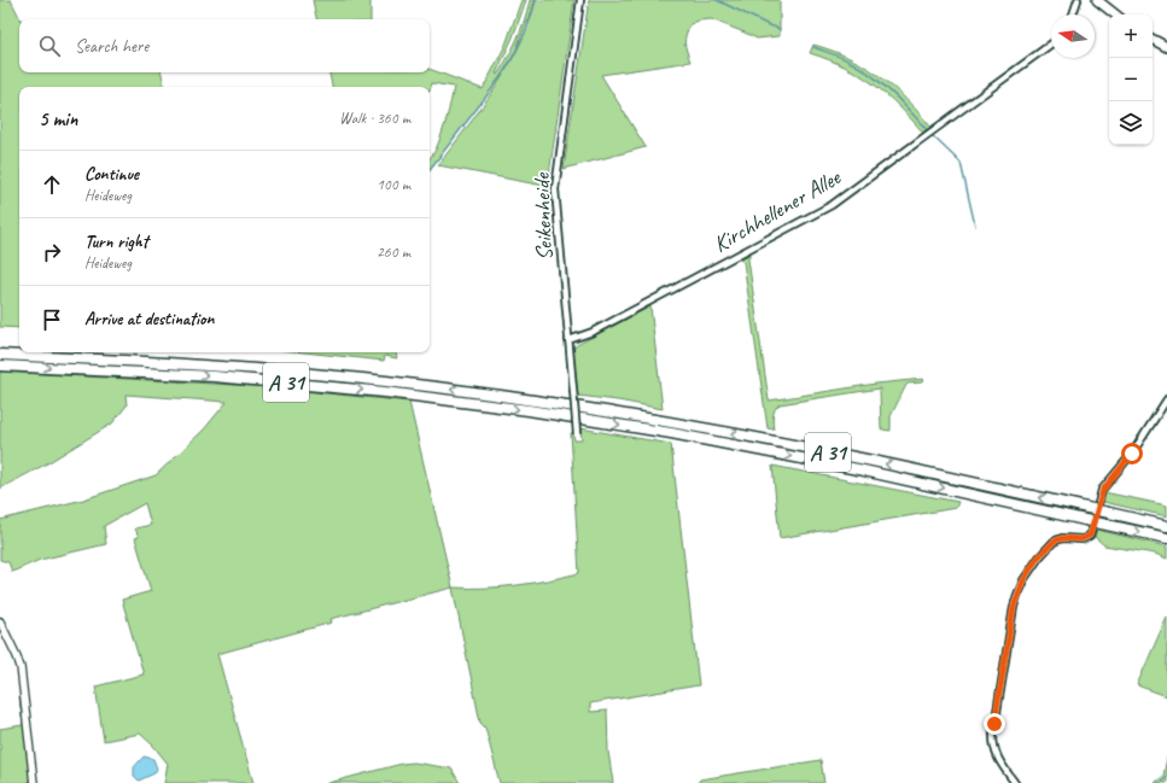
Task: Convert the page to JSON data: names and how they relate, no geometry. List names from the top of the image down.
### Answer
{
  "streets": {
    "highway": ["A 31"],
    "street": ["Kirchhellener Allee", "Seikenheide"]
  },
  "crossings": [
    ["Kirchhellener Allee", "Seikenheide"]
  ],
  "north": "left",
  "page": {
    "map_buttons": ["+", "−"],
    "search": "Search here",
    "heading": ["5 min", "Walk · 360 m"],
    "list": [
      ["Continue", "Heideweg", "100 m"],
      ["Turn right", "Heideweg", "260 m"],
      "Arrive at destination"
    ]
  }
}
